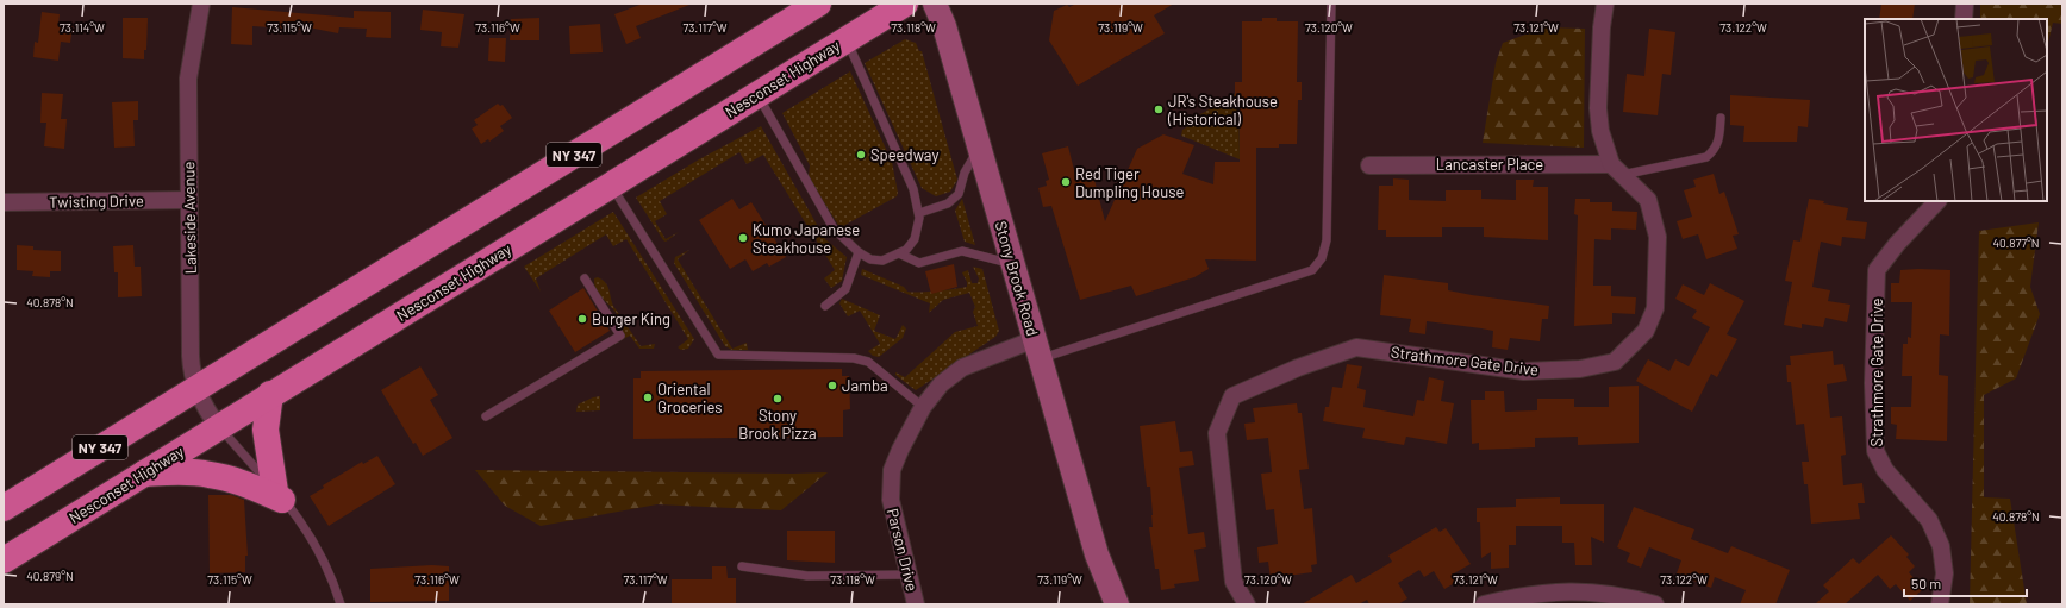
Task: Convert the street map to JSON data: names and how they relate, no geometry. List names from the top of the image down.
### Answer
{
  "streets": {
    "highway": ["Nesconset Highway", "NY 347"],
    "main road": ["Stony Brook Road"],
    "street": [
      "Lancaster Place",
      "Twisting Drive",
      "Lakeside Avenue",
      "Strathmore Gate Drive",
      "Parson Drive"
    ]
  },
  "crossings": [
    ["Nesconset Highway", "Lakeside Avenue"],
    ["NY 347", "Lakeside Avenue"],
    ["Lancaster Place", "Strathmore Gate Drive"],
    ["Twisting Drive", "Lakeside Avenue"],
    ["Stony Brook Road", "Parson Drive"]
  ],
  "places": [
    "JR's Steakhouse (Historical)",
    "Speedway",
    "Red Tiger Dumpling House",
    "Kumo Japanese Steakhouse",
    "Burger King",
    "Jamba",
    "Oriental Groceries",
    "Stony Brook Pizza"
  ],
  "scale_bar": "50 m",
  "coordinates": [
    "73.114°W",
    "73.115°W",
    "73.116°W",
    "73.117°W",
    "73.118°W",
    "73.119°W",
    "73.120°W",
    "73.121°W",
    "73.122°W",
    "40.877°N",
    "40.878°N",
    "40.879°N"
  ]
}
